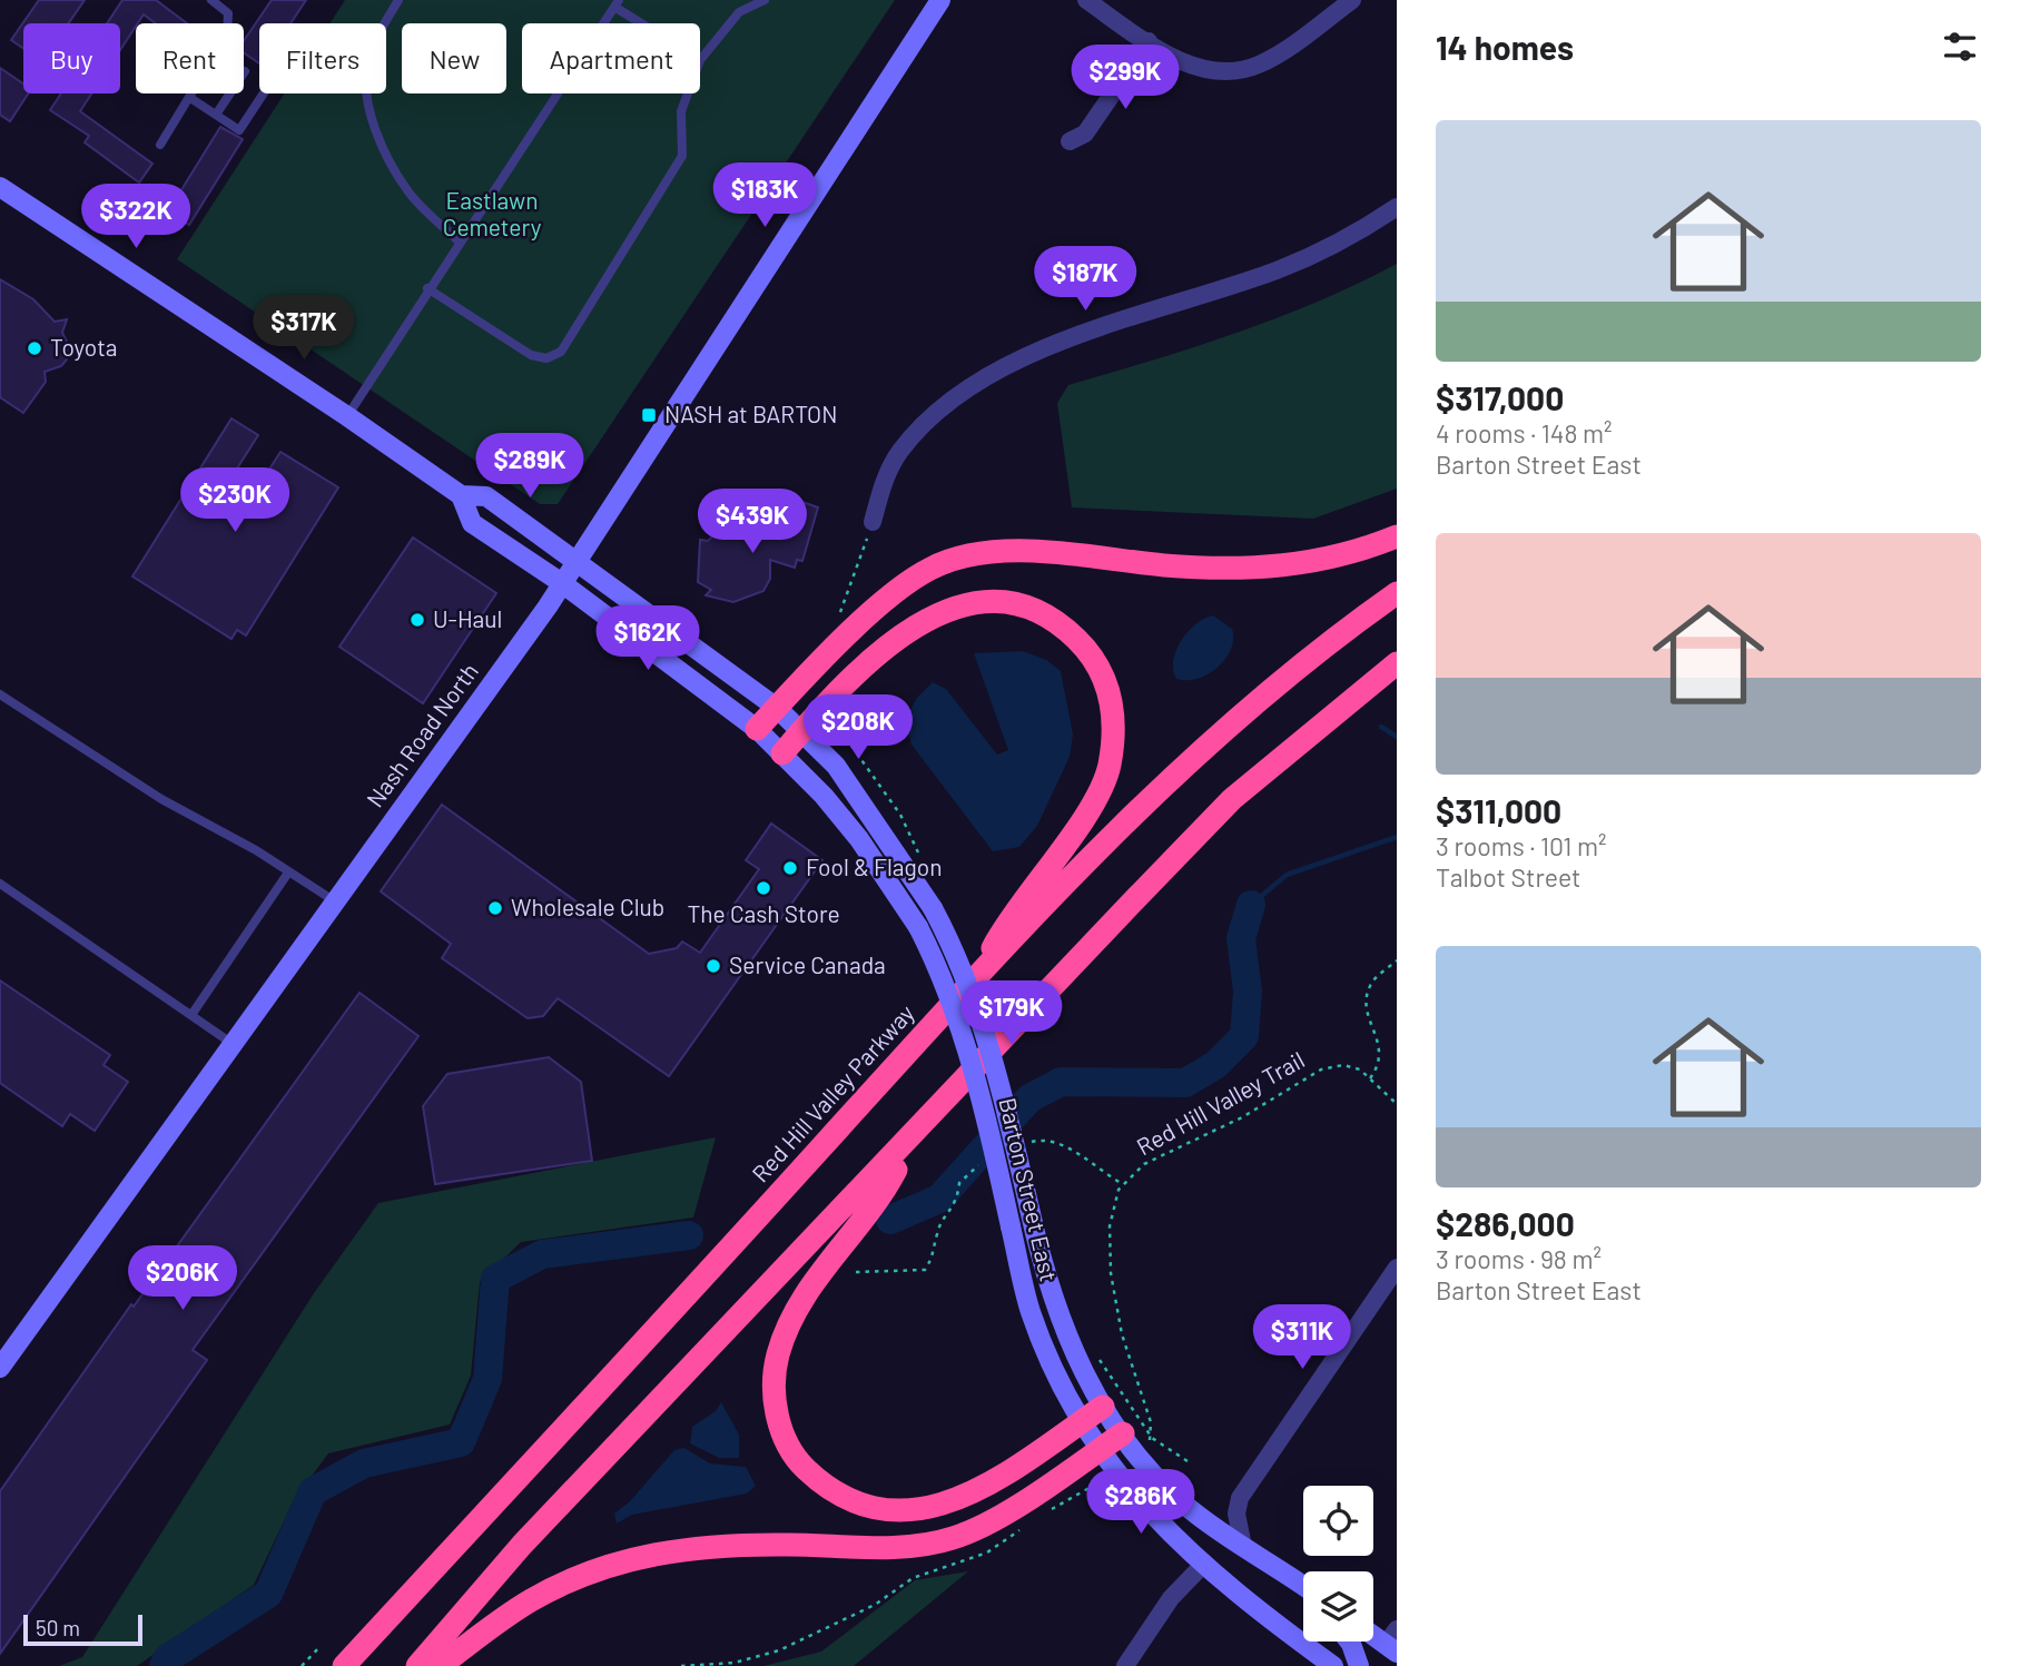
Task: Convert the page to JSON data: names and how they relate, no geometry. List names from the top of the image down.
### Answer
{
  "streets": {
    "highway": ["Red Hill Valley Parkway"],
    "main road": ["Nash Road North", "Barton Street East"],
    "path": ["Red Hill Valley Trail"]
  },
  "crossings": [
    ["Nash Road North", "Barton Street East"]
  ],
  "parks": ["Eastlawn Cemetery"],
  "places": {
    "other": [
      "Toyota",
      "U-Haul",
      "Fool & Flagon",
      "The Cash Store",
      "Wholesale Club",
      "Service Canada"
    ],
    "transit": ["NASH at BARTON"]
  },
  "scale_bar": "50 m",
  "page": {
    "heading": "14 homes",
    "chip": [
      "Buy",
      "Rent",
      "Filters",
      "New",
      "Apartment"
    ],
    "price": [
      "$299K",
      "$183K",
      "$322K",
      "$187K",
      "$317K",
      "$289K",
      "$230K",
      "$439K",
      "$162K",
      "$208K",
      "$179K",
      "$206K",
      "$311K",
      "$286K"
    ],
    "list": [
      {
        "name": "$317,000",
        "note": "4 rooms · 148 m² · Barton Street East"
      },
      {
        "name": "$311,000",
        "note": "3 rooms · 101 m² · Talbot Street"
      },
      {
        "name": "$286,000",
        "note": "3 rooms · 98 m² · Barton Street East"
      }
    ],
    "scale": "50 m"
  }
}
